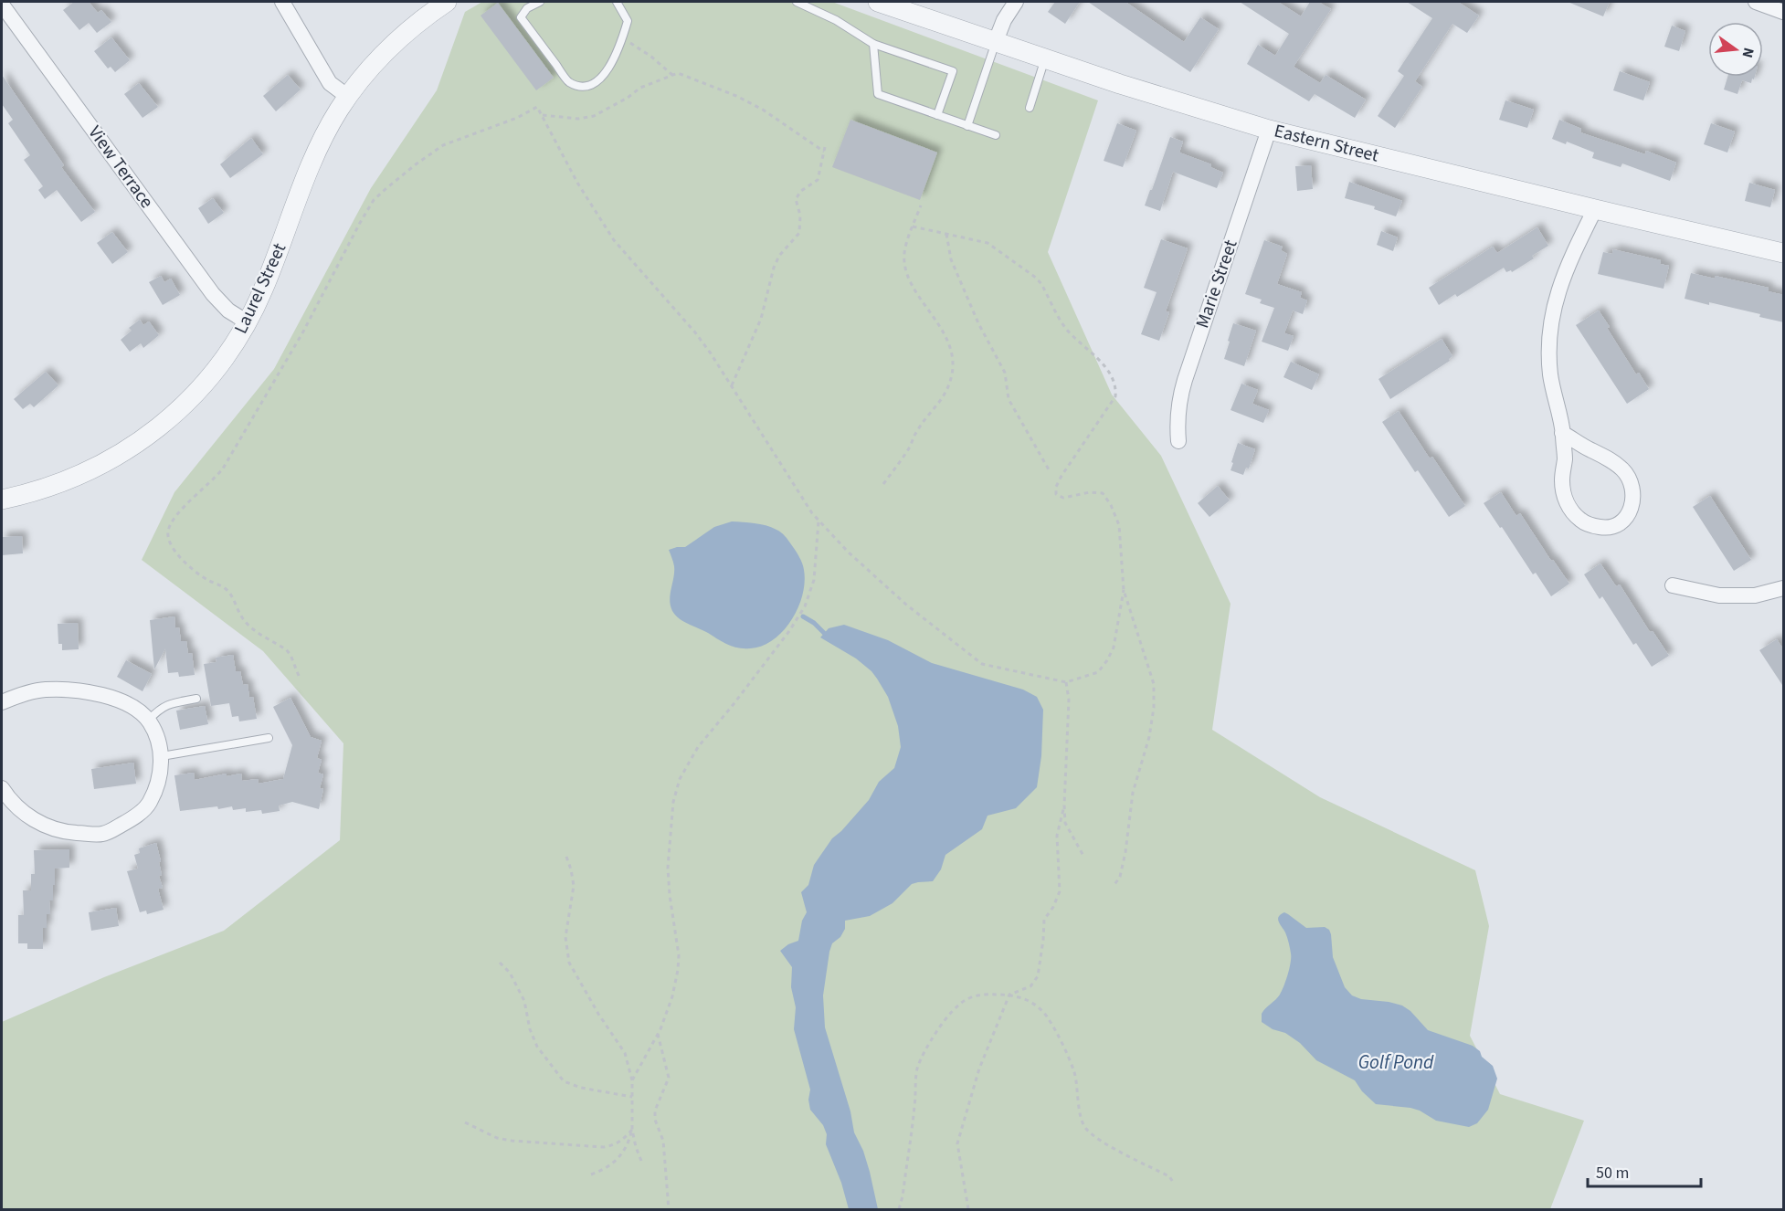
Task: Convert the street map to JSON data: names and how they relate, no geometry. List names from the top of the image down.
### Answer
{
  "streets": {
    "street": [
      "Eastern Street",
      "View Terrace",
      "Marie Street",
      "Laurel Street"
    ]
  },
  "crossings": [
    ["Eastern Street", "Marie Street"],
    ["View Terrace", "Laurel Street"]
  ],
  "water": ["Golf Pond"],
  "scale_bar": "50 m",
  "north": "right"
}
